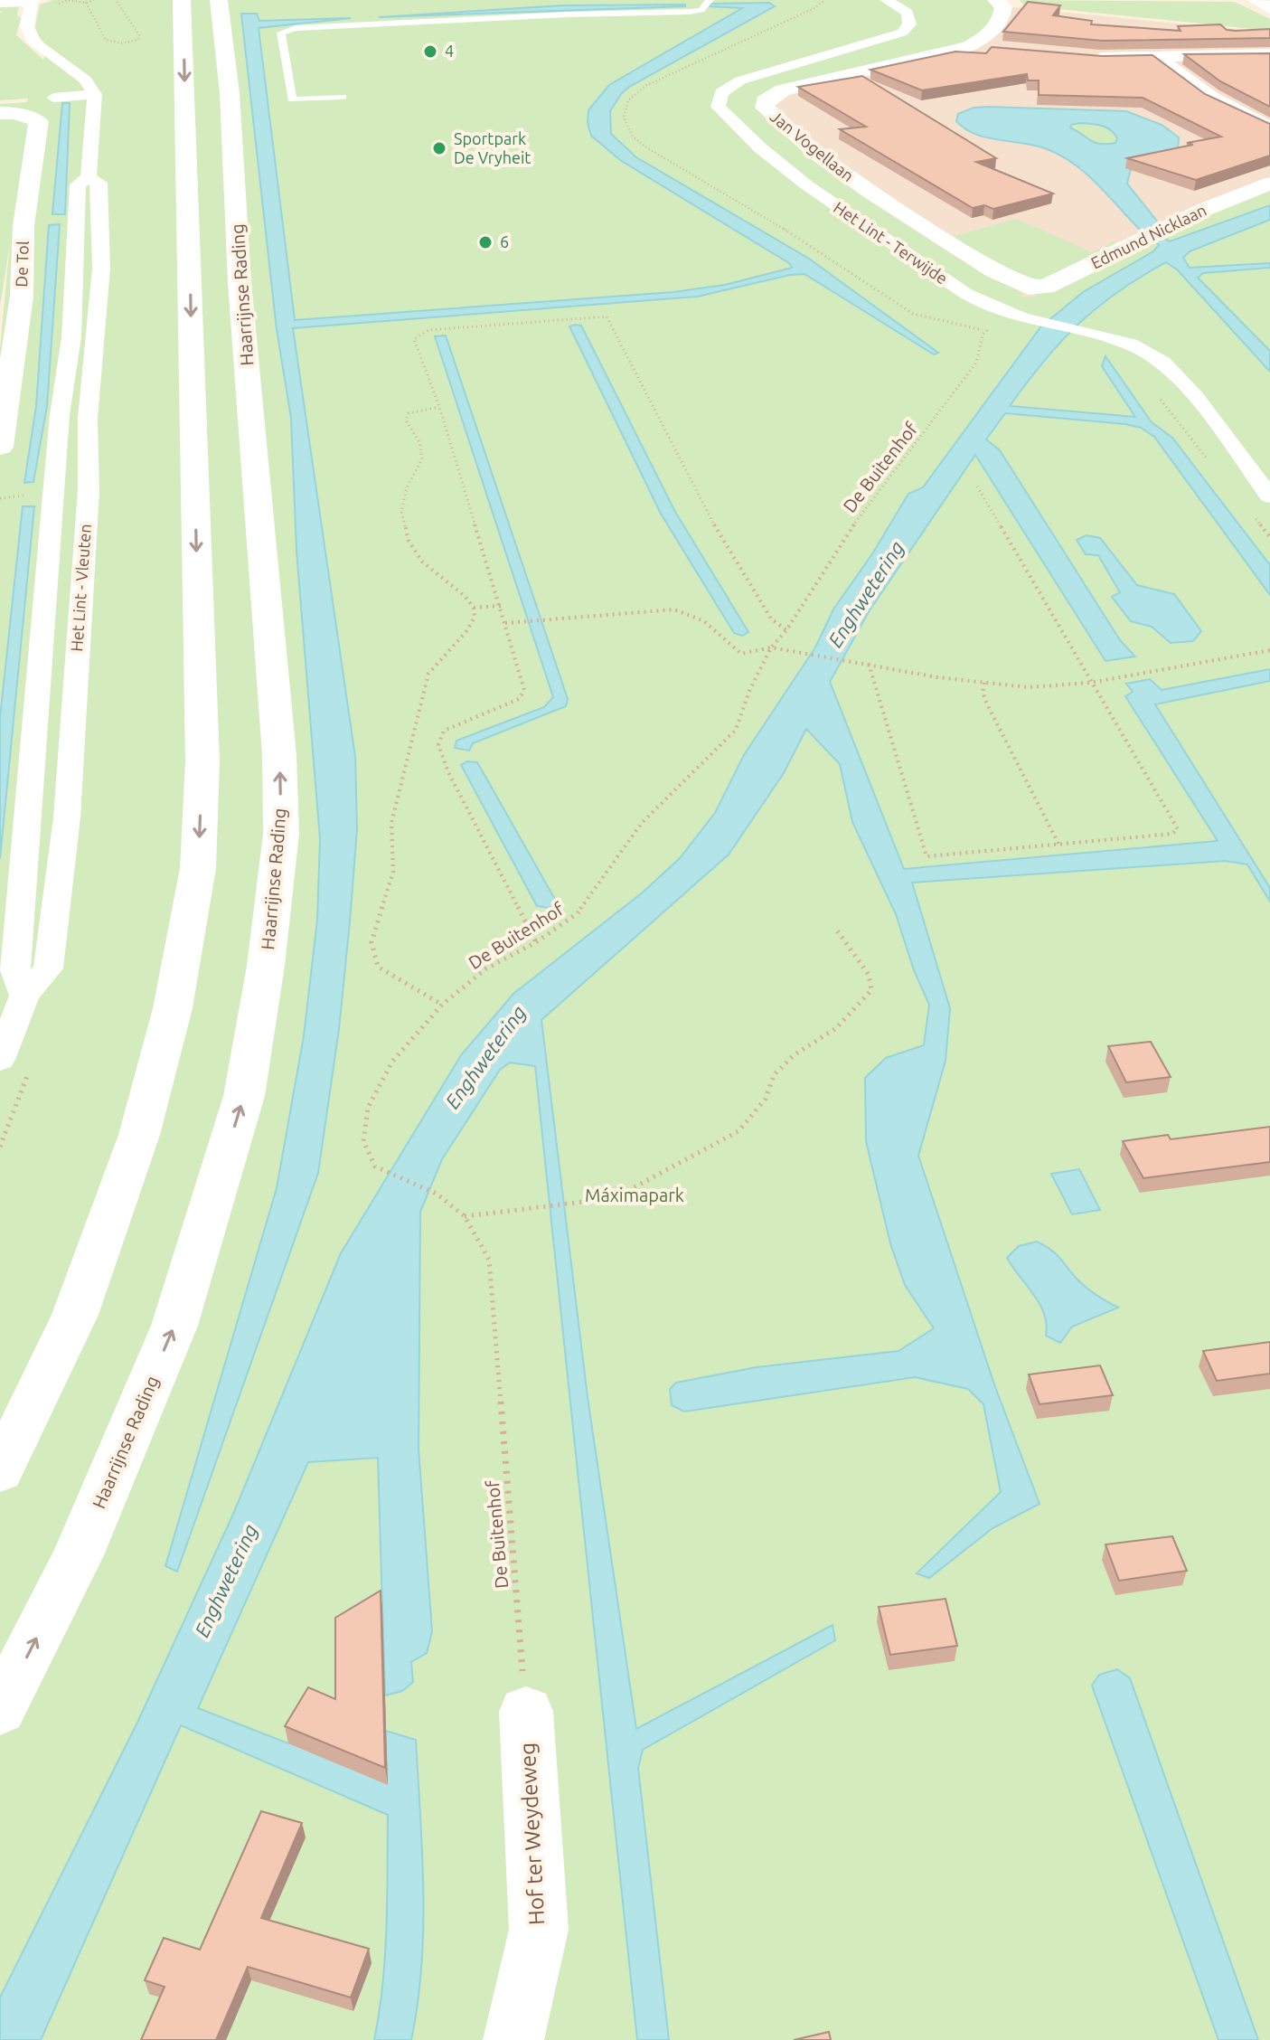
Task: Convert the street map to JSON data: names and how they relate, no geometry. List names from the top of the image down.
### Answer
{
  "streets": {
    "main road": [
      "Jan Vogellaan",
      "Edmund Nicklaan",
      "De Tol",
      "Haarrijnse Rading",
      "Hof ter Weydeweg"
    ],
    "street": ["Het Lint - Terwijde", "Het Lint - Vleuten"],
    "path": ["De Buitenhof"]
  },
  "crossings": [
    ["Jan Vogellaan", "Edmund Nicklaan"],
    ["Het Lint - Terwijde", "De Buitenhof"],
    ["De Buitenhof", "Hof ter Weydeweg"]
  ],
  "water": ["Enghwetering"],
  "parks": ["Máximapark"],
  "places": ["4", "Sportpark De Vryheit", "6"]
}
